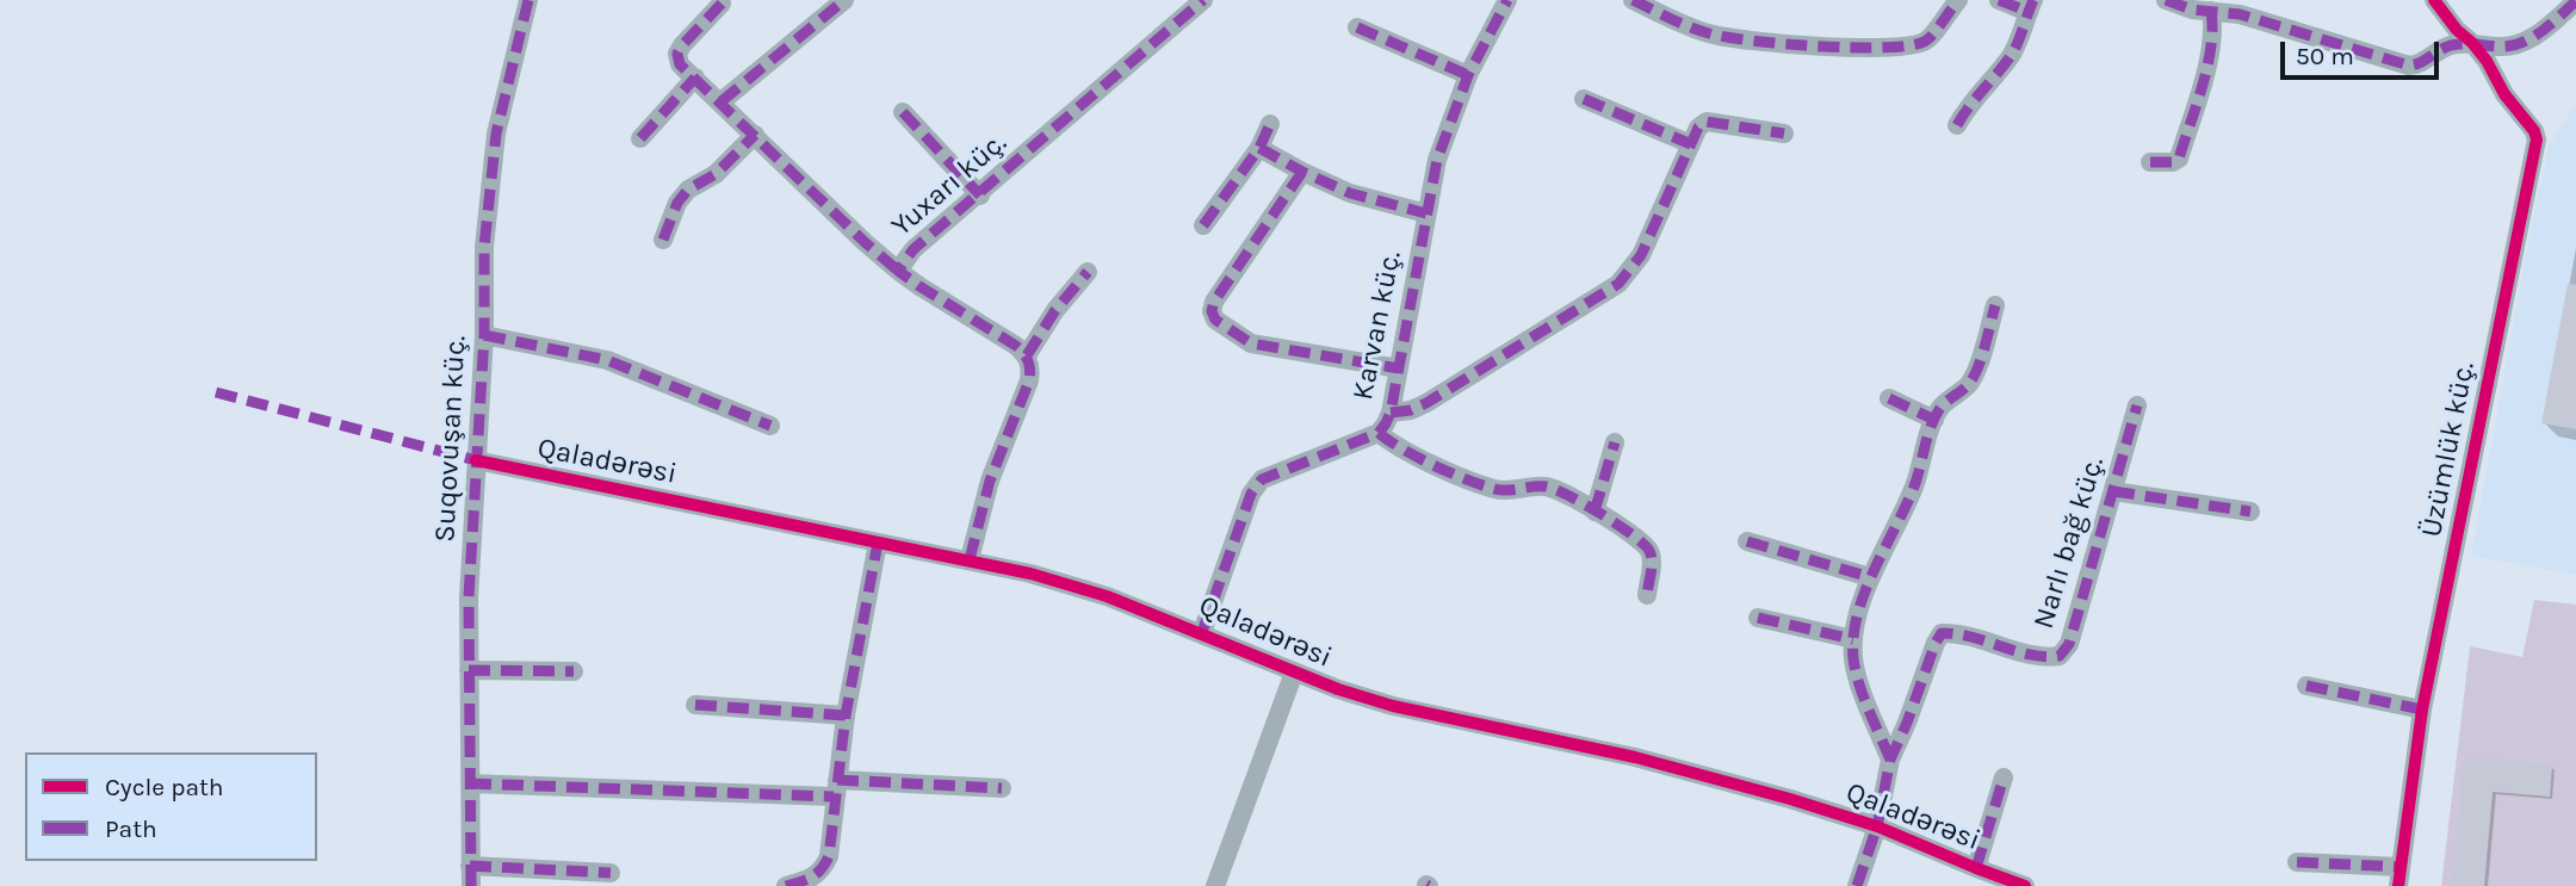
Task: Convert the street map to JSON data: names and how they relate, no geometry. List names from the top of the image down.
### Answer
{
  "streets": {
    "street": [
      "Yuxarı küç.",
      "Karvan küç.",
      "Suqovuşan küç.",
      "Üzümlük küç.",
      "Qaladərəsi",
      "Narlı bağ küç."
    ]
  },
  "crossings": [
    ["Karvan küç.", "Qaladərəsi"],
    ["Suqovuşan küç.", "Qaladərəsi"],
    ["Qaladərəsi", "Narlı bağ küç."]
  ],
  "legend": ["Cycle path", "Path"],
  "scale_bar": "50 m"
}
